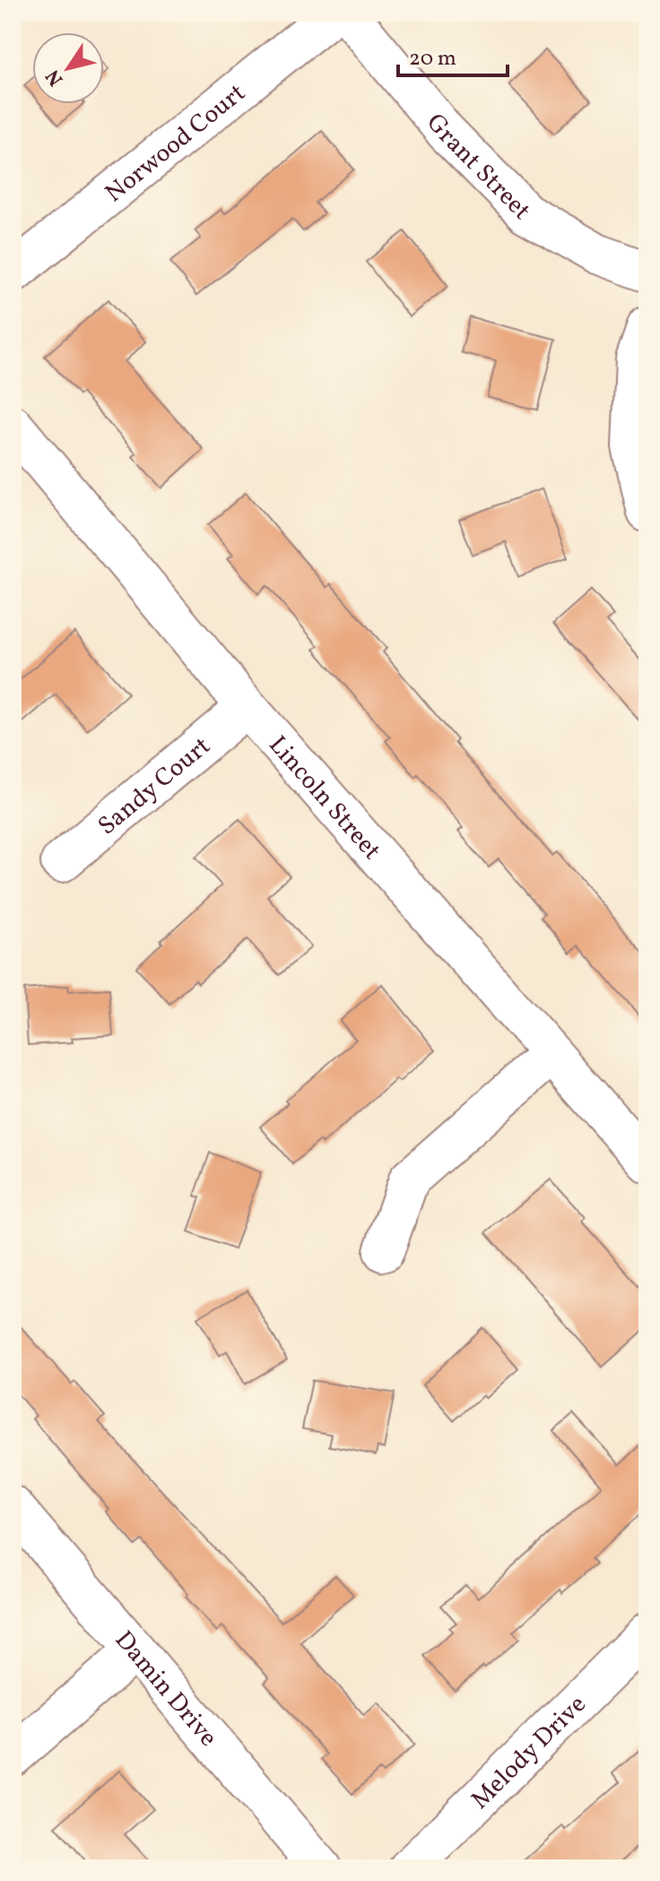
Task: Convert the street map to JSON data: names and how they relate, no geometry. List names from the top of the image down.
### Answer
{
  "streets": {
    "street": [
      "Norwood Court",
      "Grant Street",
      "Sandy Court",
      "Lincoln Street",
      "Damin Drive",
      "Melody Drive"
    ]
  },
  "crossings": [
    ["Sandy Court", "Lincoln Street"]
  ],
  "scale_bar": "20 m",
  "north": "bottom left"
}
